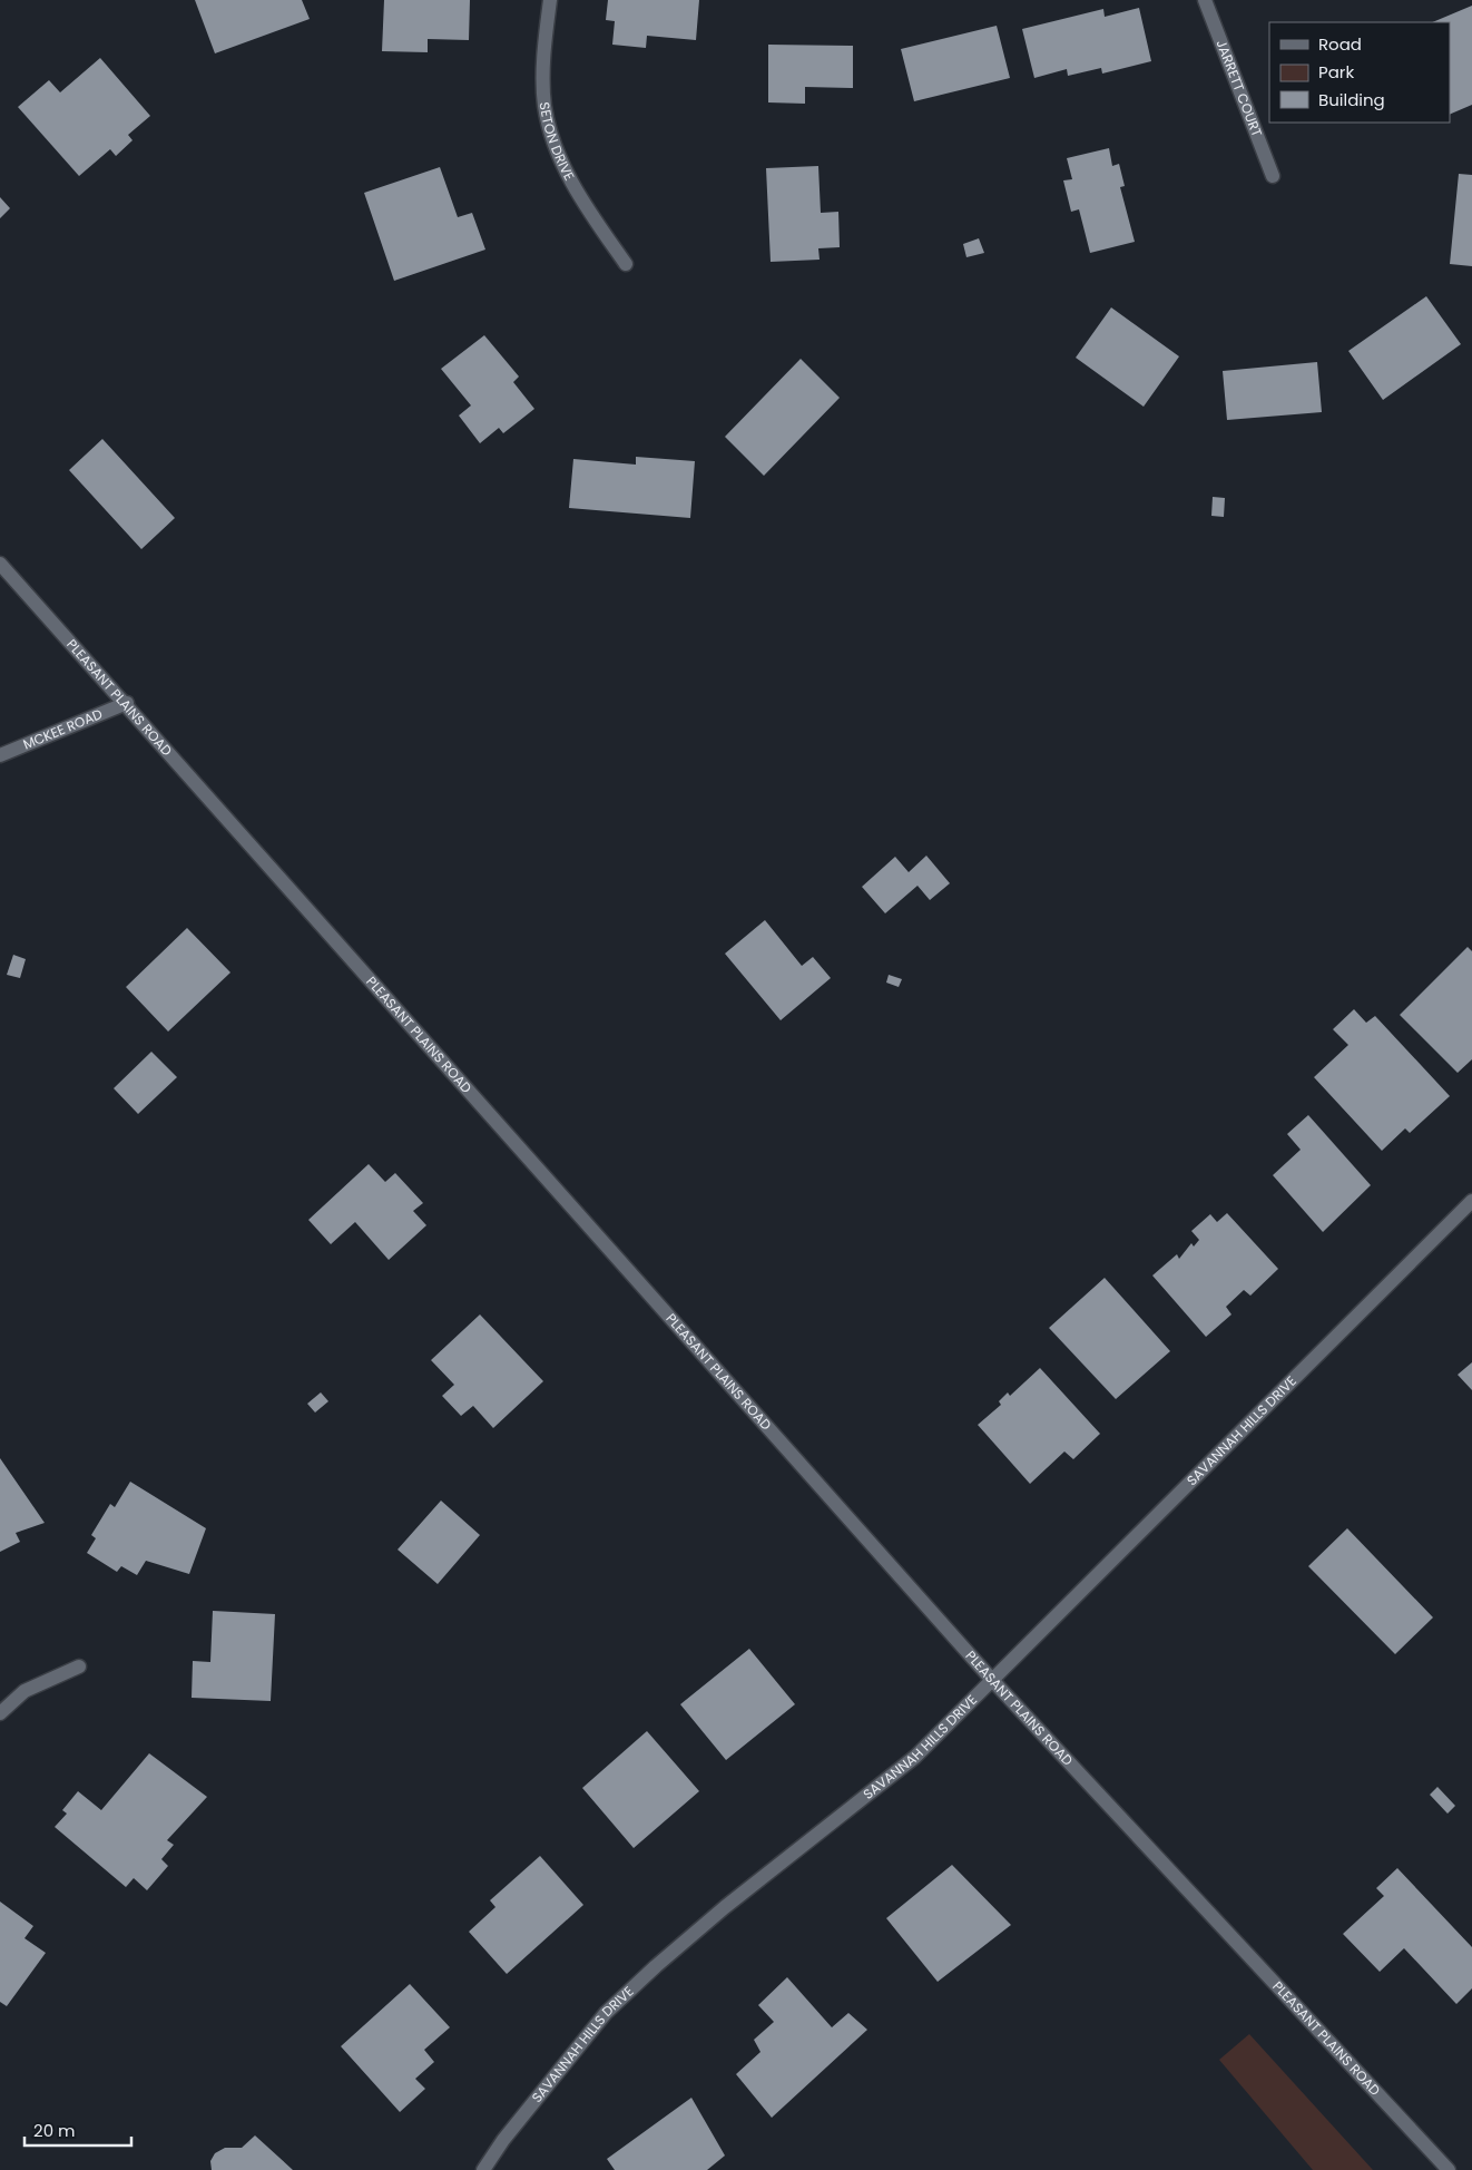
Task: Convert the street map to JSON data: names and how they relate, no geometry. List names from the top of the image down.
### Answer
{
  "streets": {
    "street": [
      "JARRETT COURT",
      "SETON DRIVE",
      "PLEASANT PLAINS ROAD",
      "MCKEE ROAD",
      "SAVANNAH HILLS DRIVE"
    ]
  },
  "crossings": [
    ["PLEASANT PLAINS ROAD", "MCKEE ROAD"],
    ["PLEASANT PLAINS ROAD", "SAVANNAH HILLS DRIVE"]
  ],
  "legend": ["Road", "Park", "Building"],
  "scale_bar": "20 m"
}
